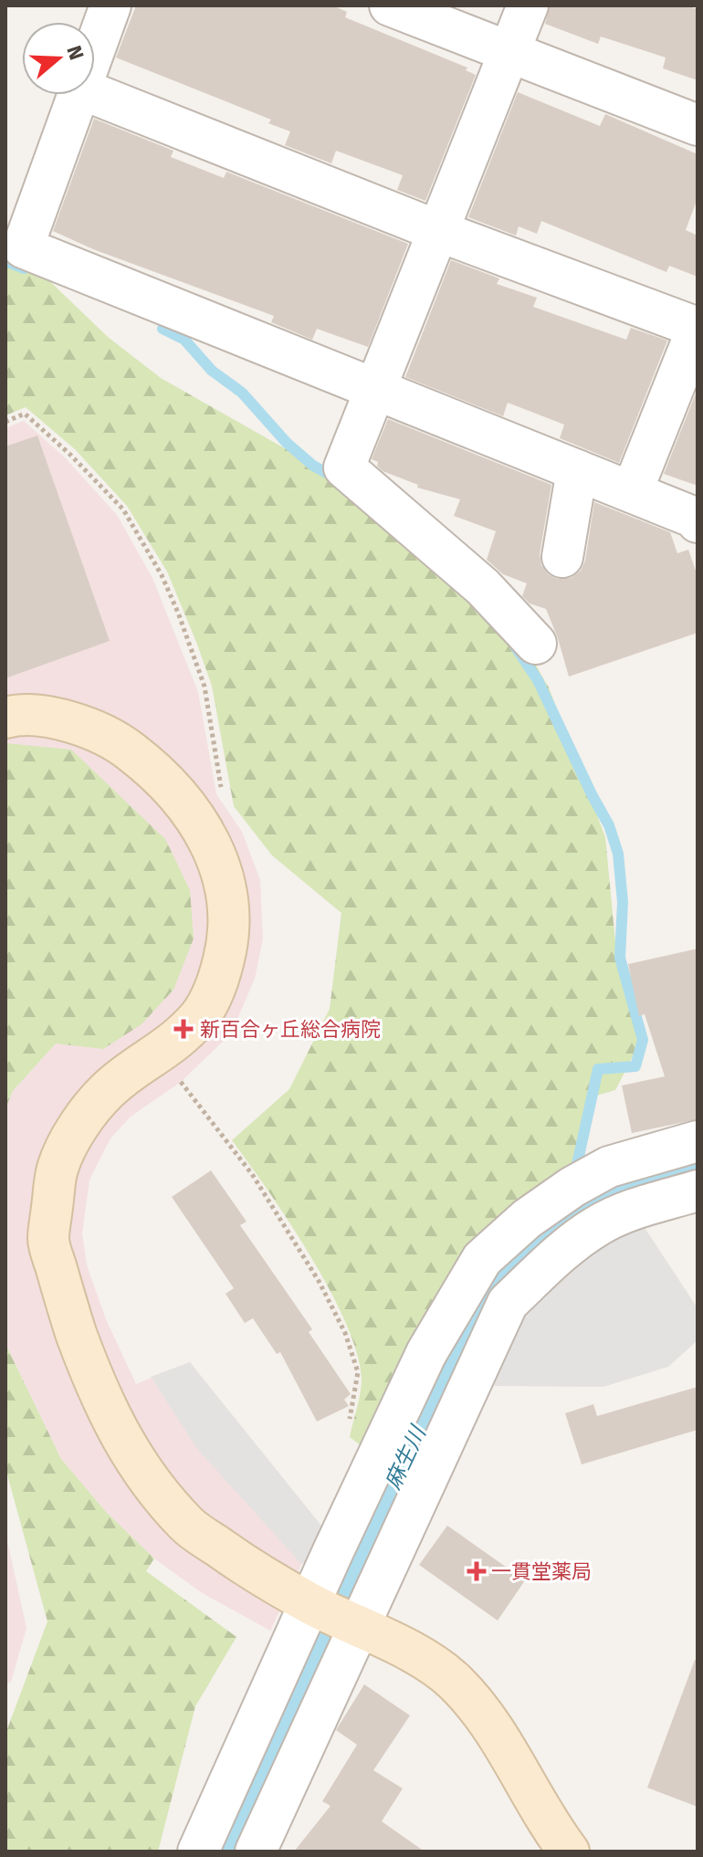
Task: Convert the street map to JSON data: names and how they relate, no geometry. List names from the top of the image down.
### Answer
{
  "water": ["麻生川"],
  "places": {
    "health": ["新百合ヶ丘総合病院", "一貫堂薬局"]
  },
  "north": "right"
}
